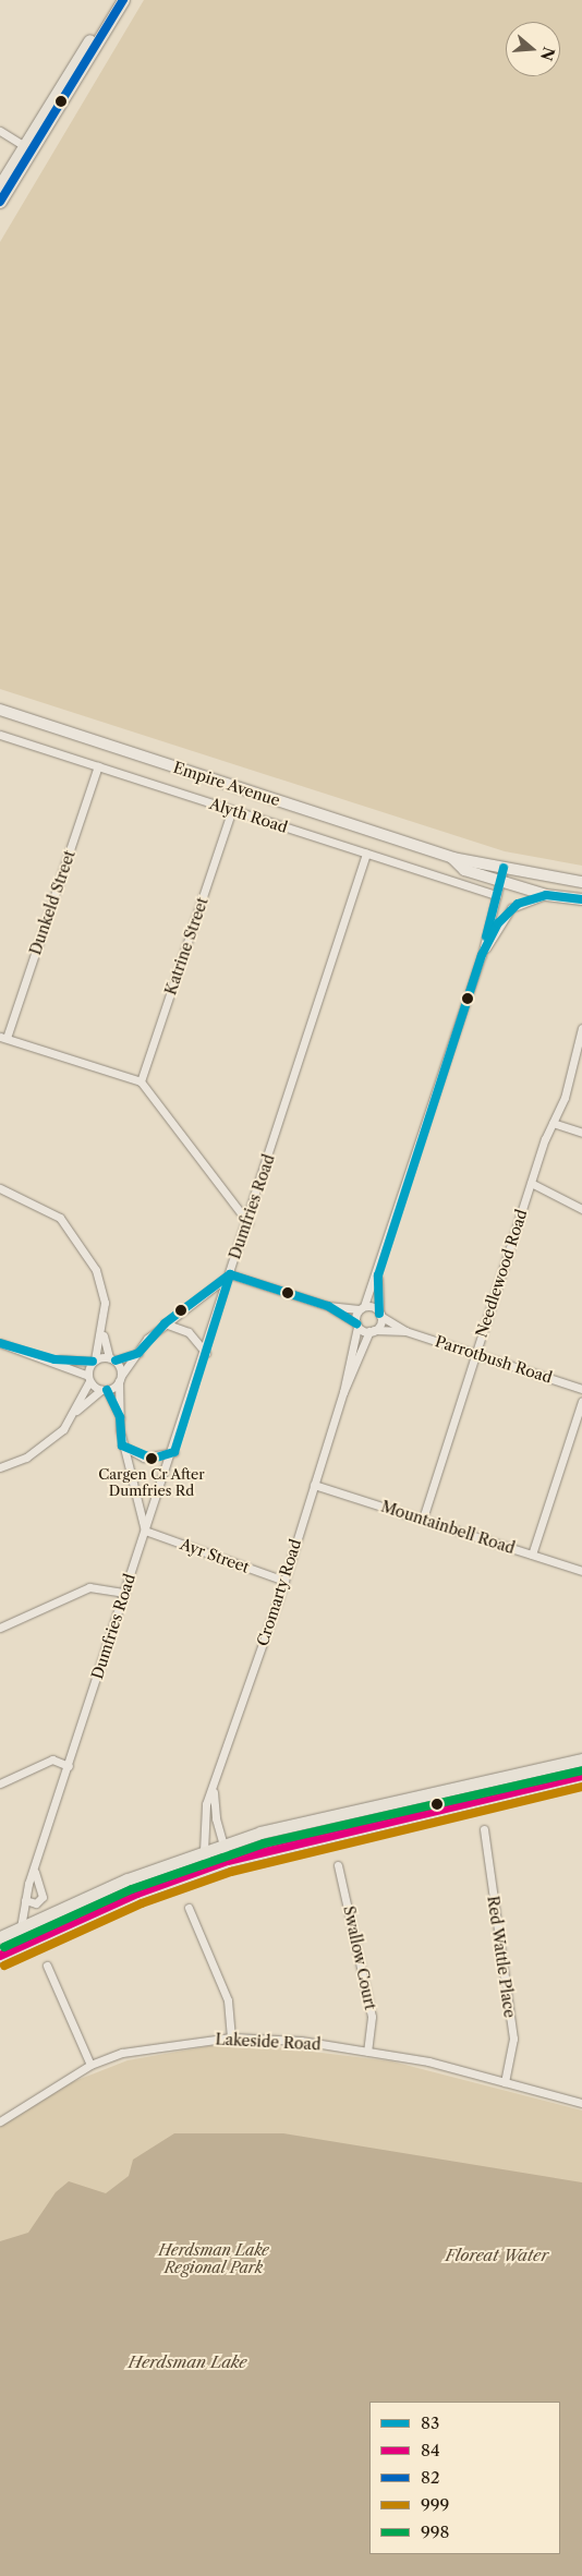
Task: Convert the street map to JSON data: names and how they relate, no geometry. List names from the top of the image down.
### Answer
{
  "streets": {
    "main road": ["Empire Avenue"],
    "street": [
      "Alyth Road",
      "Dunkeld Street",
      "Katrine Street",
      "Dumfries Road",
      "Needlewood Road",
      "Parrotbush Road",
      "Mountainbell Road",
      "Ayr Street",
      "Cromarty Road",
      "Red Wattle Place",
      "Swallow Court",
      "Lakeside Road"
    ]
  },
  "crossings": [
    ["Empire Avenue", "Cromarty Road"],
    ["Alyth Road", "Dunkeld Street"],
    ["Alyth Road", "Katrine Street"],
    ["Alyth Road", "Dumfries Road"],
    ["Alyth Road", "Cromarty Road"],
    ["Dumfries Road", "Ayr Street"],
    ["Needlewood Road", "Parrotbush Road"],
    ["Needlewood Road", "Mountainbell Road"],
    ["Parrotbush Road", "Cromarty Road"],
    ["Mountainbell Road", "Cromarty Road"],
    ["Ayr Street", "Cromarty Road"],
    ["Red Wattle Place", "Lakeside Road"],
    ["Swallow Court", "Lakeside Road"]
  ],
  "water": ["Floreat Water", "Herdsman Lake"],
  "parks": ["Herdsman Lake Regional Park"],
  "places": ["Cargen Cr After Dumfries Rd"],
  "lines": [
    "transit line 82",
    "transit line 83",
    "transit line 998",
    "transit line 84",
    "transit line 999"
  ],
  "legend": [
    "83",
    "84",
    "82",
    "999",
    "998"
  ],
  "north": "right"
}
